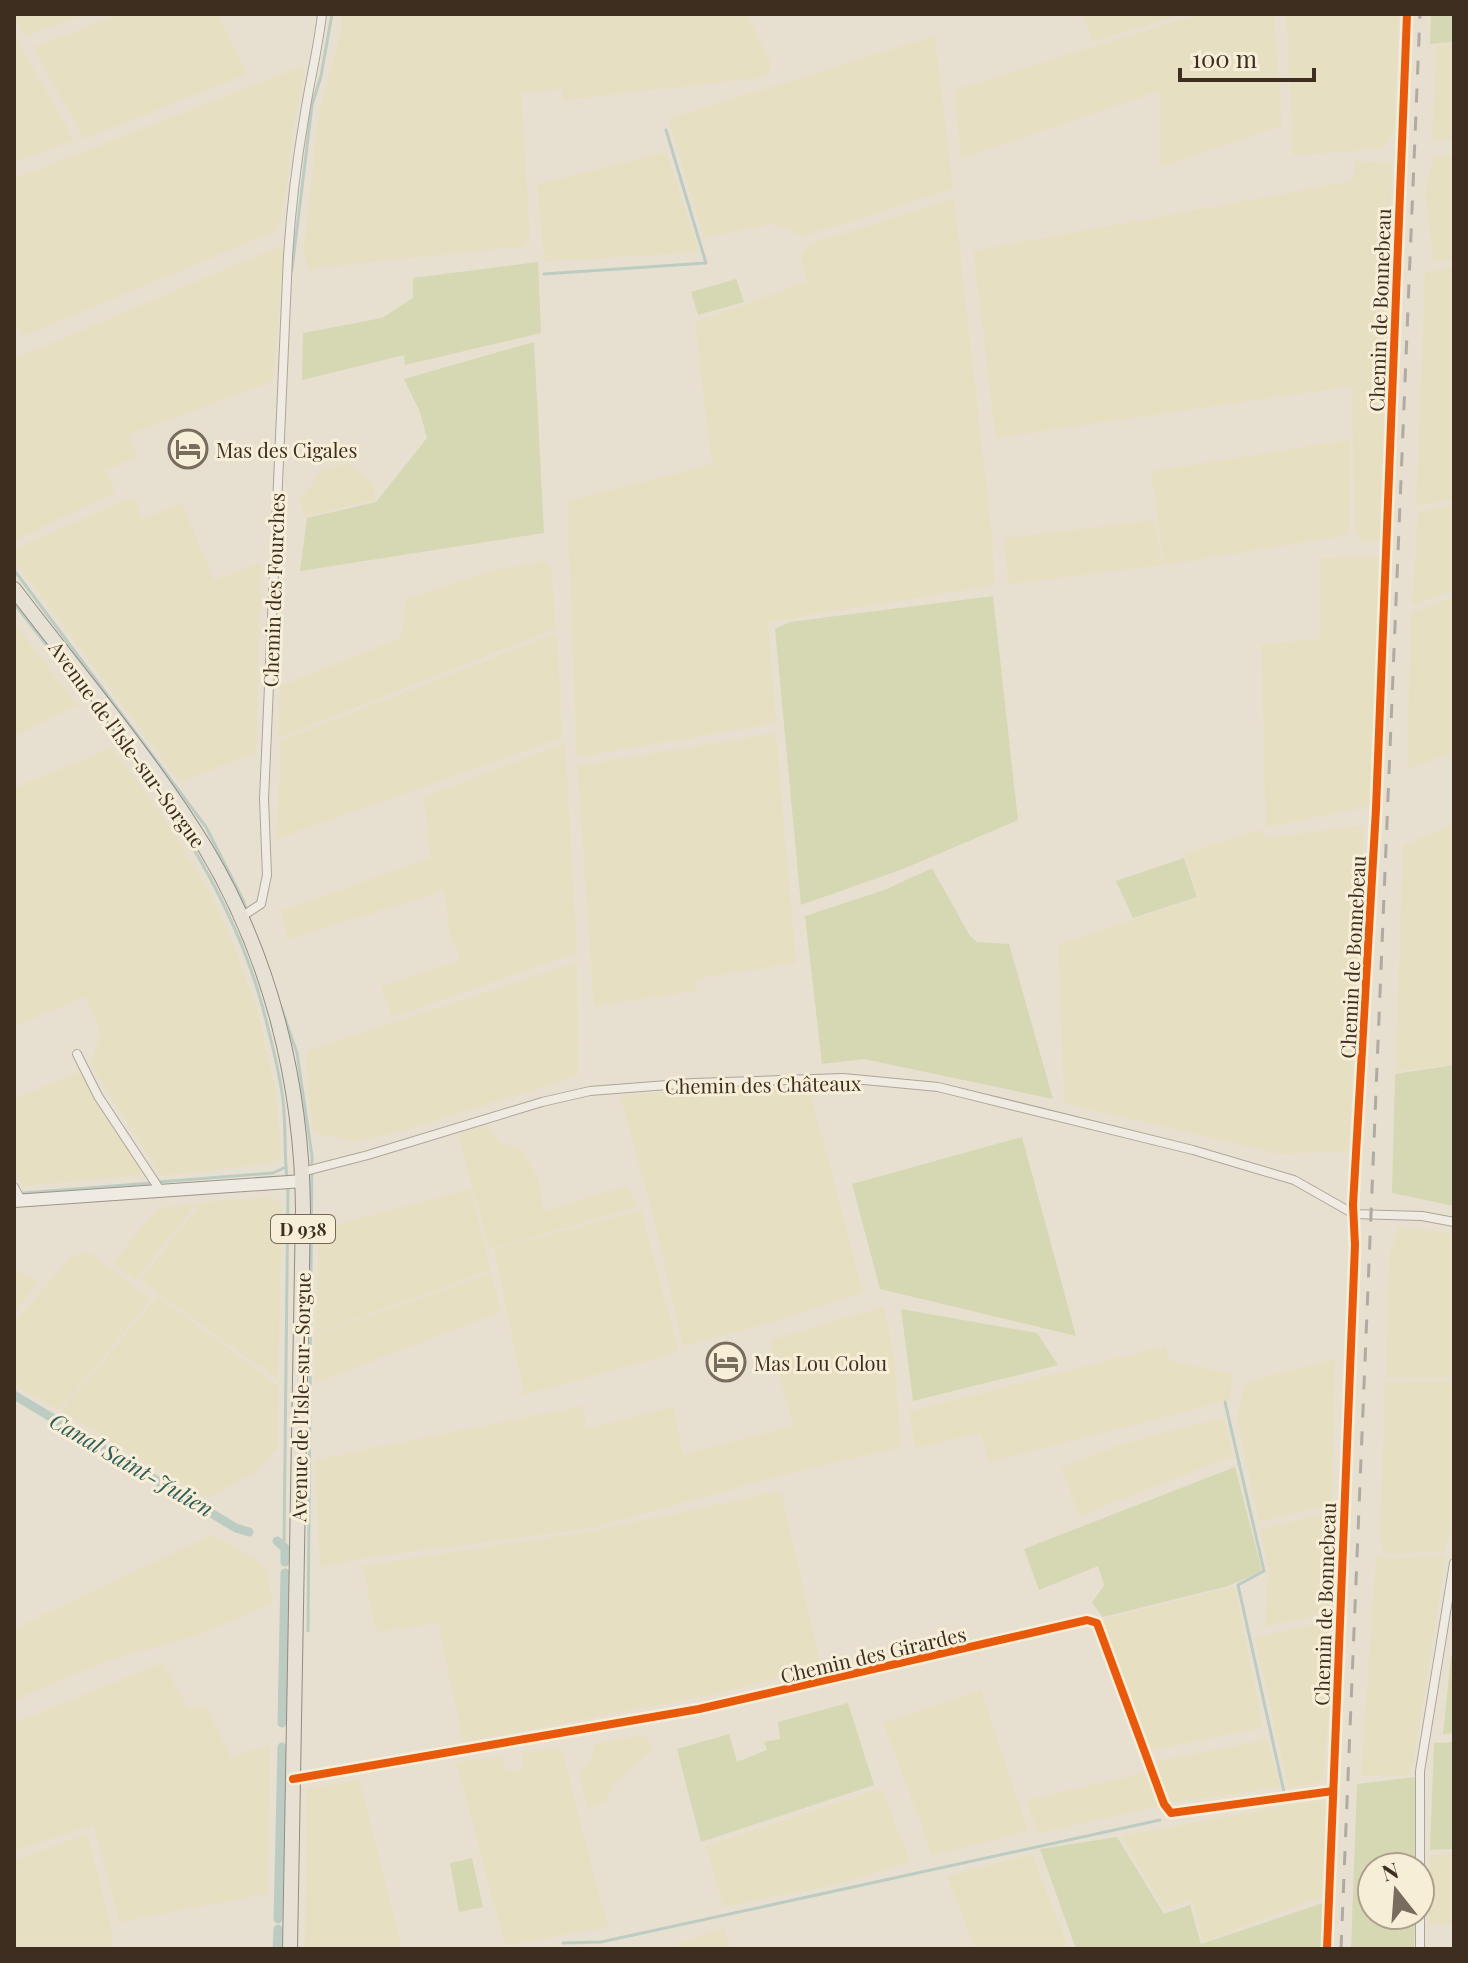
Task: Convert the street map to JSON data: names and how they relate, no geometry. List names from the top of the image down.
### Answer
{
  "streets": {
    "main road": ["Avenue de l'Isle-sur-Sorgue", "D 938"],
    "street": [
      "Chemin de Bonnebeau",
      "Chemin des Fourches",
      "Chemin des Châteaux",
      "Chemin des Girardes"
    ]
  },
  "crossings": [
    ["Chemin de Bonnebeau", "Chemin des Châteaux"],
    ["Chemin de Bonnebeau", "Chemin des Girardes"],
    ["Chemin des Fourches", "Avenue de l'Isle-sur-Sorgue"],
    ["Avenue de l'Isle-sur-Sorgue", "Chemin des Châteaux"],
    ["Avenue de l'Isle-sur-Sorgue", "Chemin des Girardes"]
  ],
  "water": ["Canal Saint-Julien"],
  "places": {
    "hotel": ["Mas des Cigales", "Mas Lou Colou"]
  },
  "scale_bar": "100 m",
  "north": "top"
}
